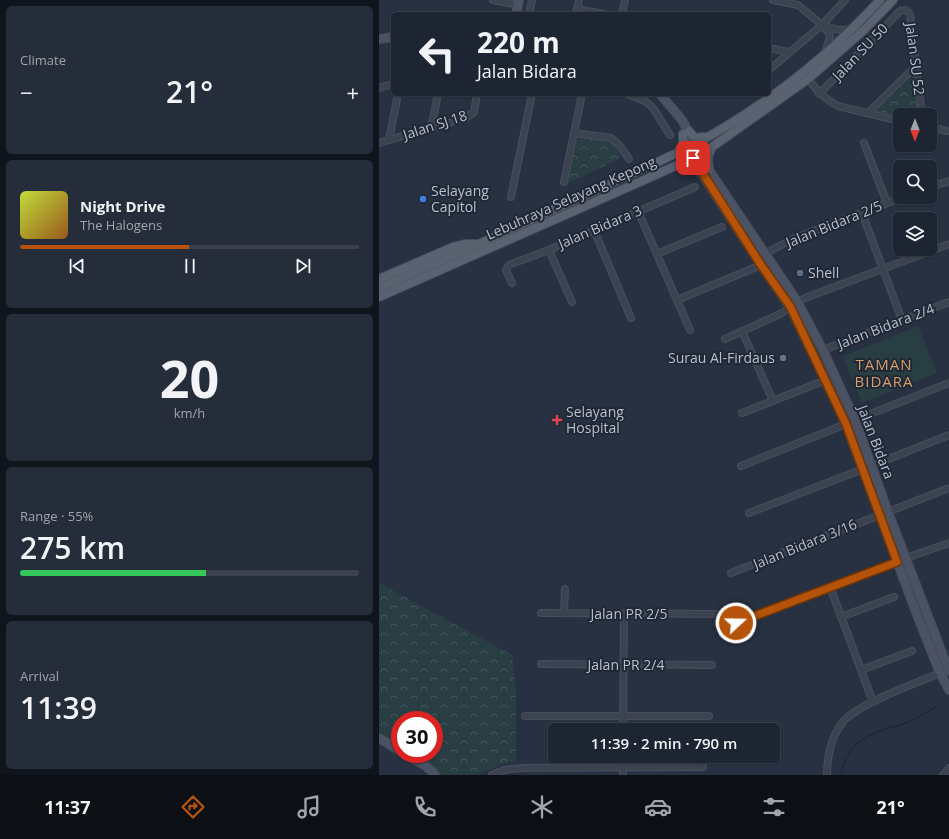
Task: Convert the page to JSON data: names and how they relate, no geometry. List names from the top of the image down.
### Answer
{
  "streets": {
    "main road": ["Lebuhraya Selayang Kepong", "Jalan Bidara"],
    "street": [
      "Jalan SU 50",
      "Jalan SU 52",
      "Jalan SJ 18",
      "Jalan Bidara 2/5",
      "Jalan Bidara 3",
      "Jalan Bidara 2/4",
      "Jalan Bidara 3/16",
      "Jalan PR 2/5",
      "Jalan PR 2/4"
    ]
  },
  "crossings": [
    ["Jalan SU 50", "Jalan SU 52"],
    ["Lebuhraya Selayang Kepong", "Jalan Bidara"],
    ["Jalan Bidara 2/5", "Jalan Bidara"],
    ["Jalan Bidara 2/4", "Jalan Bidara"],
    ["Jalan Bidara", "Jalan Bidara 3/16"]
  ],
  "districts": ["TAMAN BIDARA"],
  "places": {
    "other": ["Selayang Capitol", "Shell", "Surau Al-Firdaus"],
    "health": ["Selayang Hospital"]
  },
  "north": "bottom",
  "page": {
    "tile": [
      "Climate",
      ["20", "km/h"],
      ["Range · 55%", "275 km"],
      ["Arrival", "11:39"]
    ],
    "turn": ["220 m", "Jalan Bidara"],
    "heat": ["−", "21°", "+"],
    "song": ["Night Drive", "The Halogens"],
    "limit": "30",
    "trip": "11:39 · 2 min · 790 m",
    "tabs": ["11:37", "21°"]
  }
}
